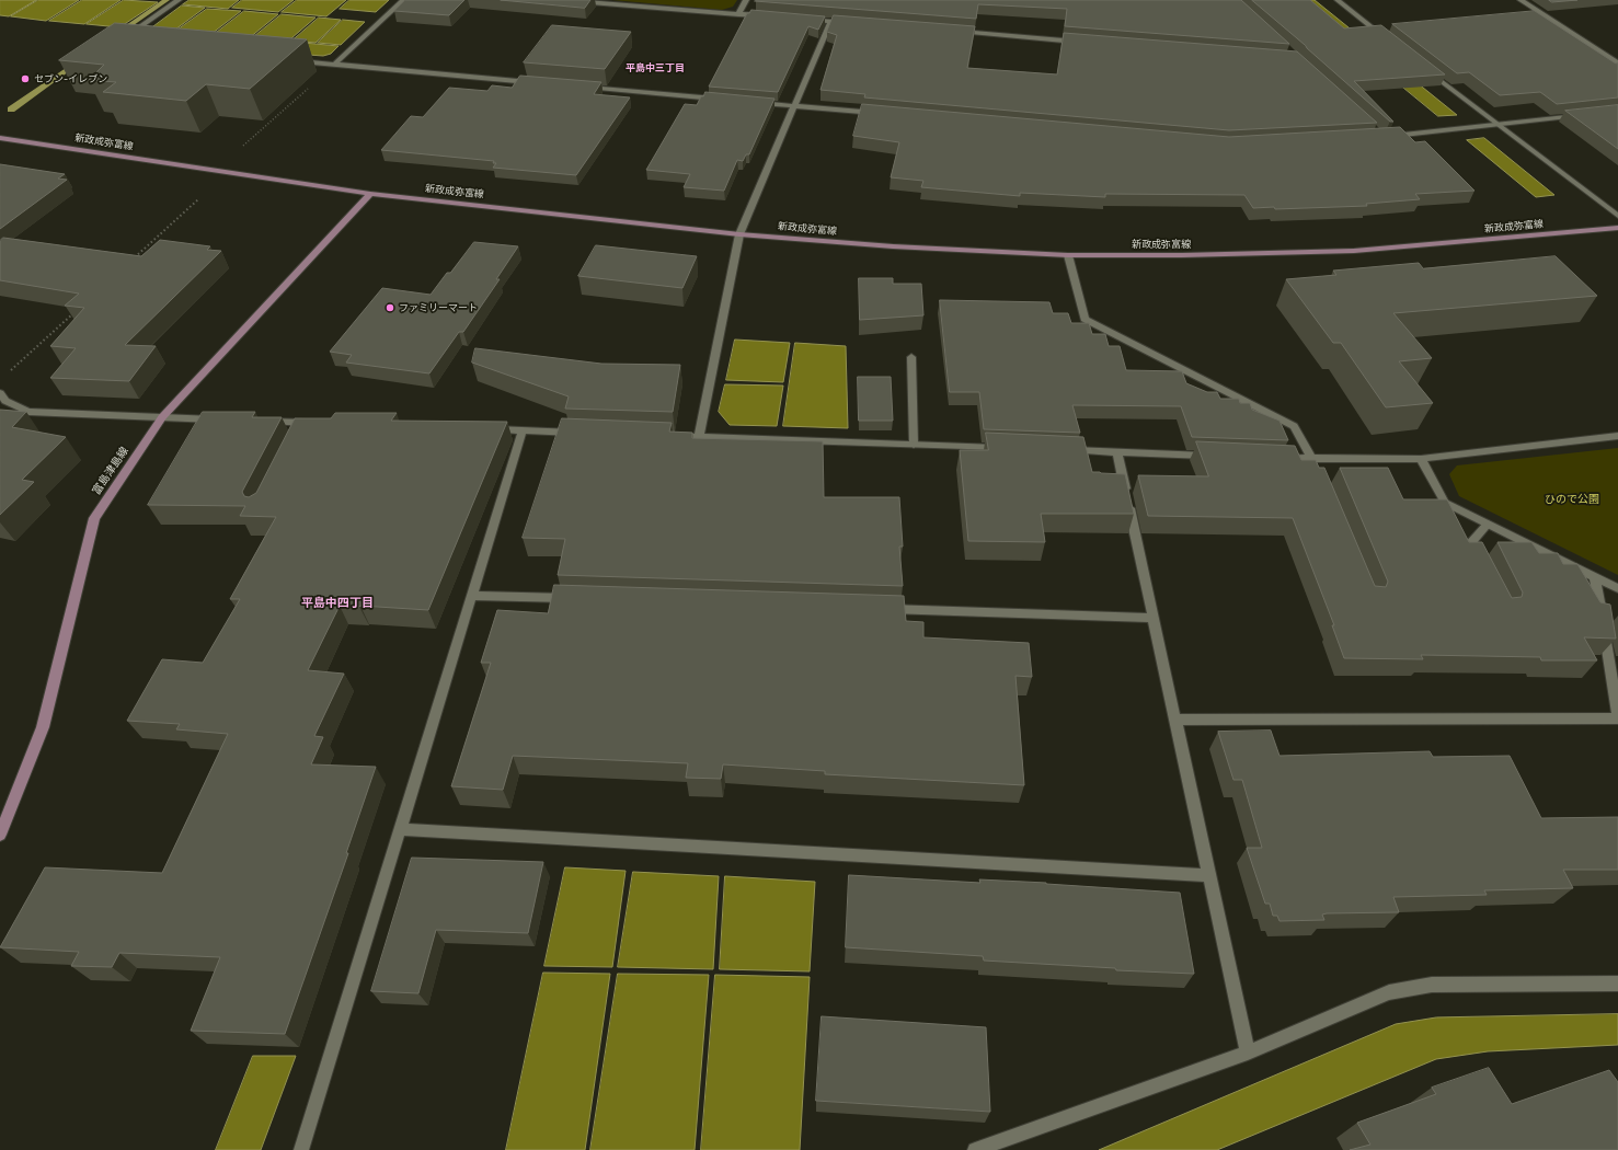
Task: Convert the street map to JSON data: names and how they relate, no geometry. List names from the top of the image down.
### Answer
{
  "streets": {
    "main road": ["新政成弥富線", "富島津島線"]
  },
  "crossings": [
    ["新政成弥富線", "富島津島線"]
  ],
  "districts": ["平島中三丁目", "平島中四丁目"],
  "parks": ["ひので公園"],
  "places": ["セブン-イレブン", "ファミリーマート"]
}
